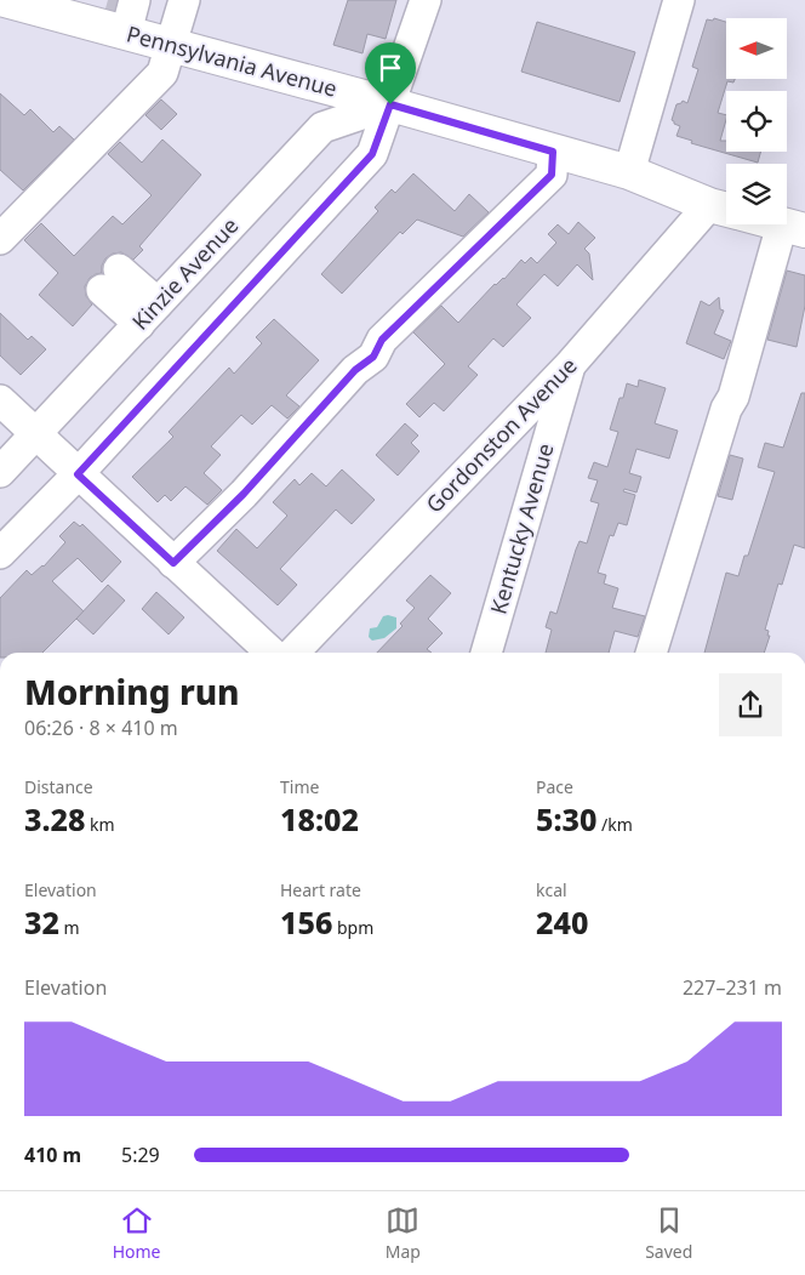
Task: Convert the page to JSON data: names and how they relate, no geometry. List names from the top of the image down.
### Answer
{
  "streets": {
    "main road": ["Pennsylvania Avenue"],
    "street": ["Kinzie Avenue", "Gordonston Avenue", "Kentucky Avenue"]
  },
  "crossings": [
    ["Pennsylvania Avenue", "Kinzie Avenue"],
    ["Pennsylvania Avenue", "Gordonston Avenue"],
    ["Gordonston Avenue", "Kentucky Avenue"]
  ],
  "north": "left",
  "page": {
    "heading": ["Morning run", "06:26 · 8 × 410 m"],
    "stats": [
      ["Distance", "3.28 km"],
      ["Time", "18:02"],
      ["Pace", "5:30 /km"],
      ["Elevation", "32 m"],
      ["Heart rate", "156 bpm"],
      ["kcal", "240"]
    ],
    "chart": ["Elevation", "227–231 m"],
    "list": [
      {
        "name": "410 m",
        "note": "5:29"
      }
    ],
    "tabs": ["Home", "Map", "Saved"]
  }
}
